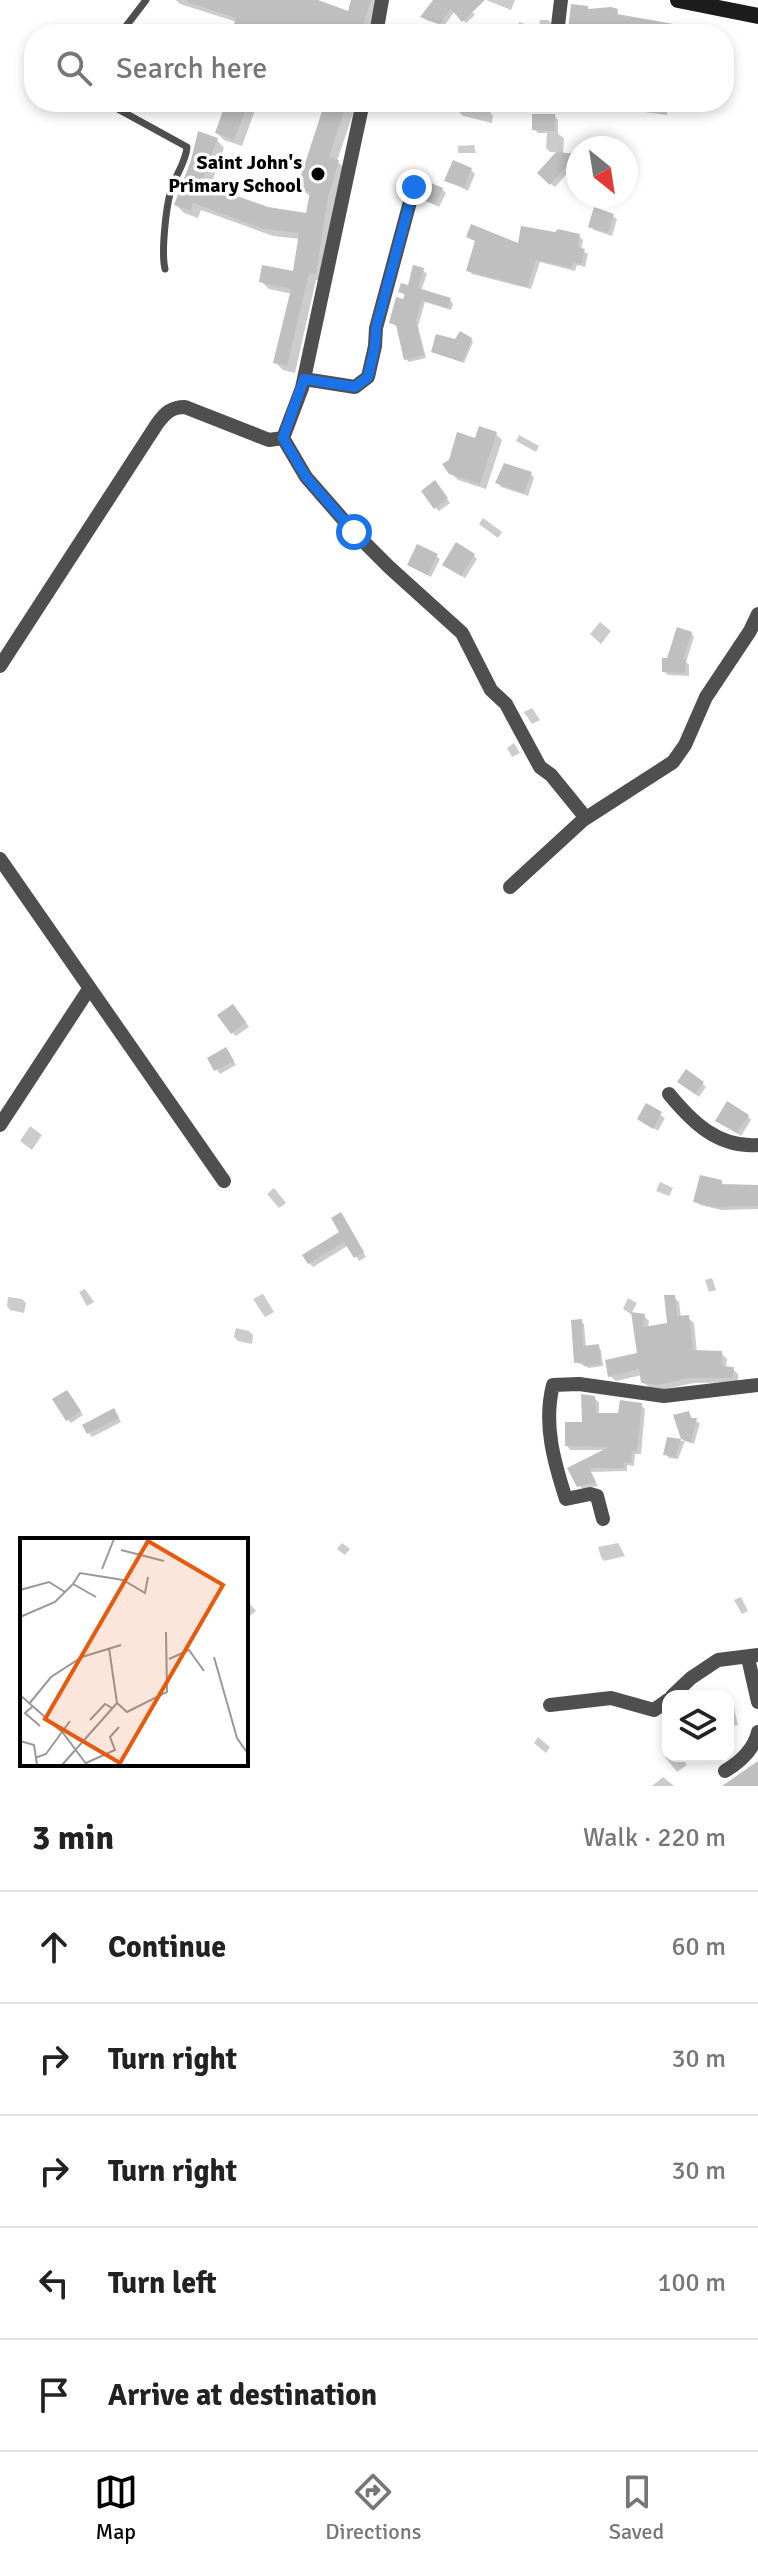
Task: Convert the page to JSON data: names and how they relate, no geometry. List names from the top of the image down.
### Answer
{
  "places": ["Saint John's Primary School"],
  "north": "bottom right",
  "page": {
    "search": "Search here",
    "heading": ["3 min", "Walk · 220 m"],
    "list": [
      ["Continue", "60 m"],
      ["Turn right", "30 m"],
      ["Turn right", "30 m"],
      ["Turn left", "100 m"],
      "Arrive at destination"
    ],
    "nav": ["Map", "Directions", "Saved"]
  }
}
